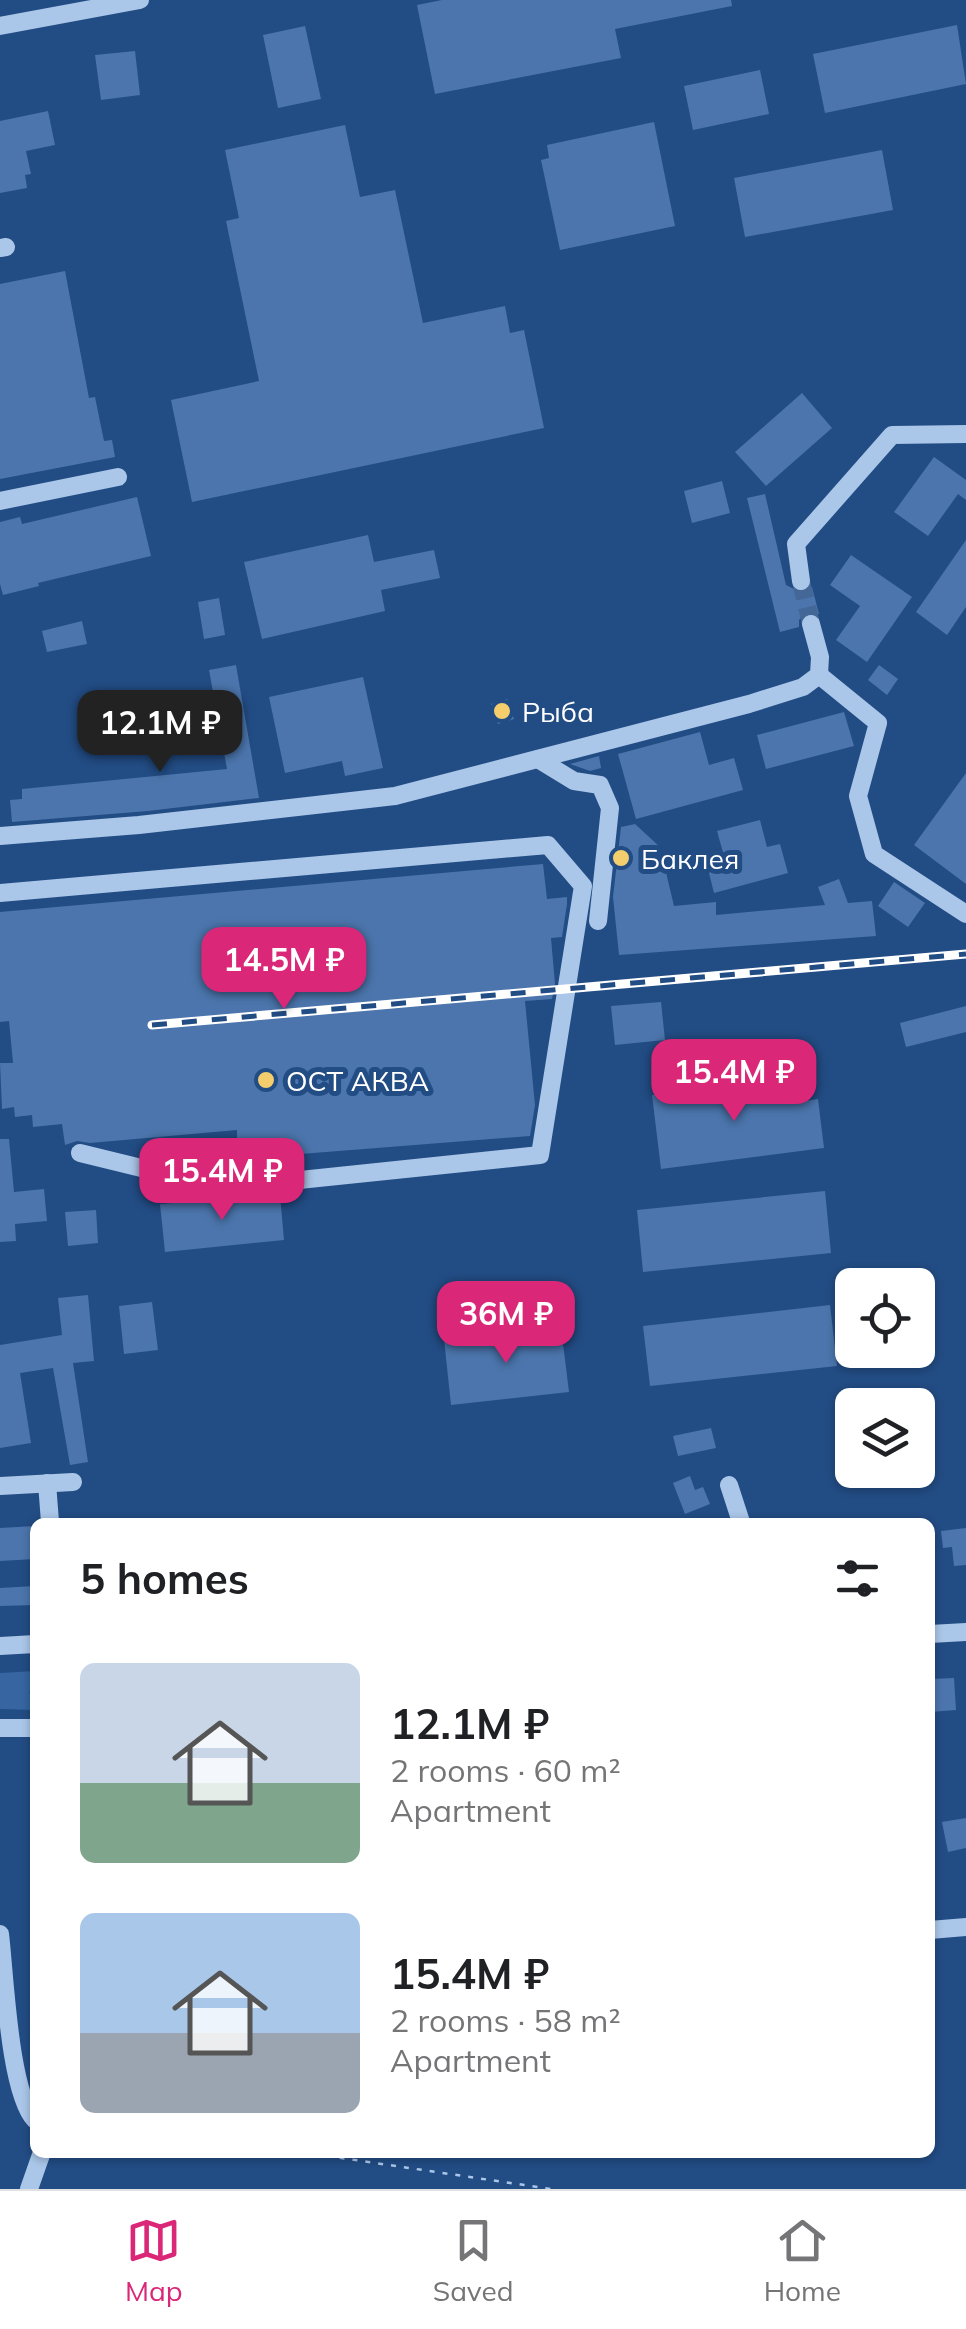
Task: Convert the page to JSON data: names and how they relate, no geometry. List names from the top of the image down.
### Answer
{
  "places": ["Рыба", "Баклея", "ОСТ АКВА"],
  "page": {
    "price": [
      "12.1M ₽",
      "14.5M ₽",
      "15.4M ₽",
      "15.4M ₽",
      "36M ₽"
    ],
    "heading": "5 homes",
    "list": [
      {
        "name": "12.1M ₽",
        "note": "2 rooms · 60 m² · Apartment"
      },
      {
        "name": "15.4M ₽",
        "note": "2 rooms · 58 m² · Apartment"
      }
    ],
    "tabs": ["Map", "Saved", "Home"]
  }
}
